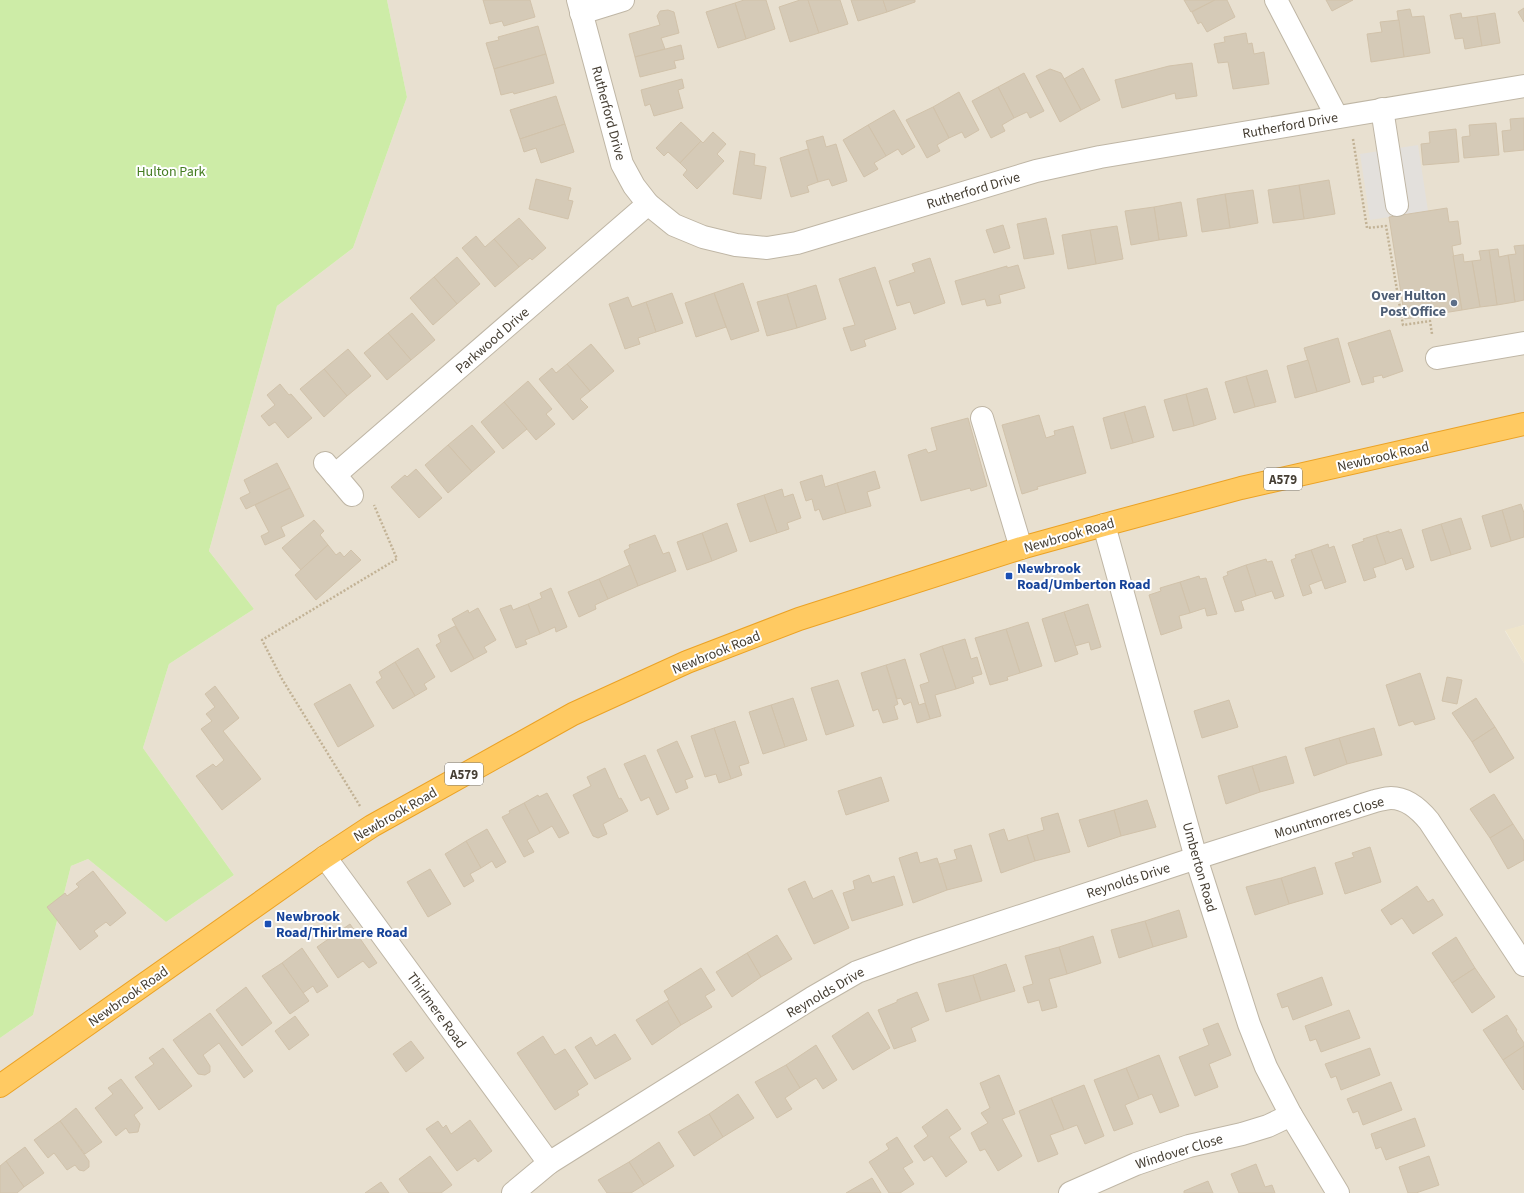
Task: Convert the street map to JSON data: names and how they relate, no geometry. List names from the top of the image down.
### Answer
{
  "streets": {
    "highway": ["Newbrook Road", "A579"],
    "street": [
      "Rutherford Drive",
      "Parkwood Drive",
      "Mountmorres Close",
      "Umberton Road",
      "Reynolds Drive",
      "Thirlmere Road",
      "Windover Close"
    ]
  },
  "crossings": [
    ["Rutherford Drive", "Parkwood Drive"],
    ["Newbrook Road", "Umberton Road"],
    ["Newbrook Road", "Thirlmere Road"],
    ["Mountmorres Close", "Umberton Road"],
    ["Mountmorres Close", "Reynolds Drive"],
    ["Umberton Road", "Reynolds Drive"],
    ["Umberton Road", "Windover Close"],
    ["Reynolds Drive", "Thirlmere Road"]
  ],
  "parks": ["Hulton Park"],
  "places": {
    "other": ["Over Hulton Post Office"],
    "transit": ["Newbrook Road/Umberton Road", "Newbrook Road/Thirlmere Road"]
  }
}
